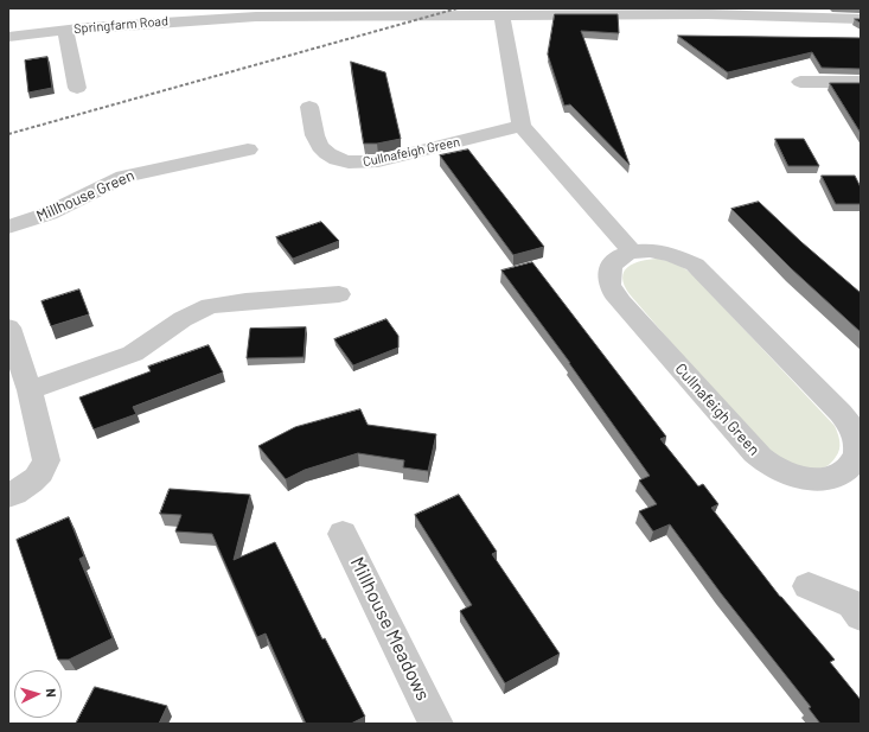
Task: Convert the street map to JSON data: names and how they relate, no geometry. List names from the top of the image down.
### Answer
{
  "streets": {
    "street": [
      "Springfarm Road",
      "Cullnafeigh Green",
      "Millhouse Green",
      "Millhouse Meadows"
    ]
  },
  "north": "right"
}
